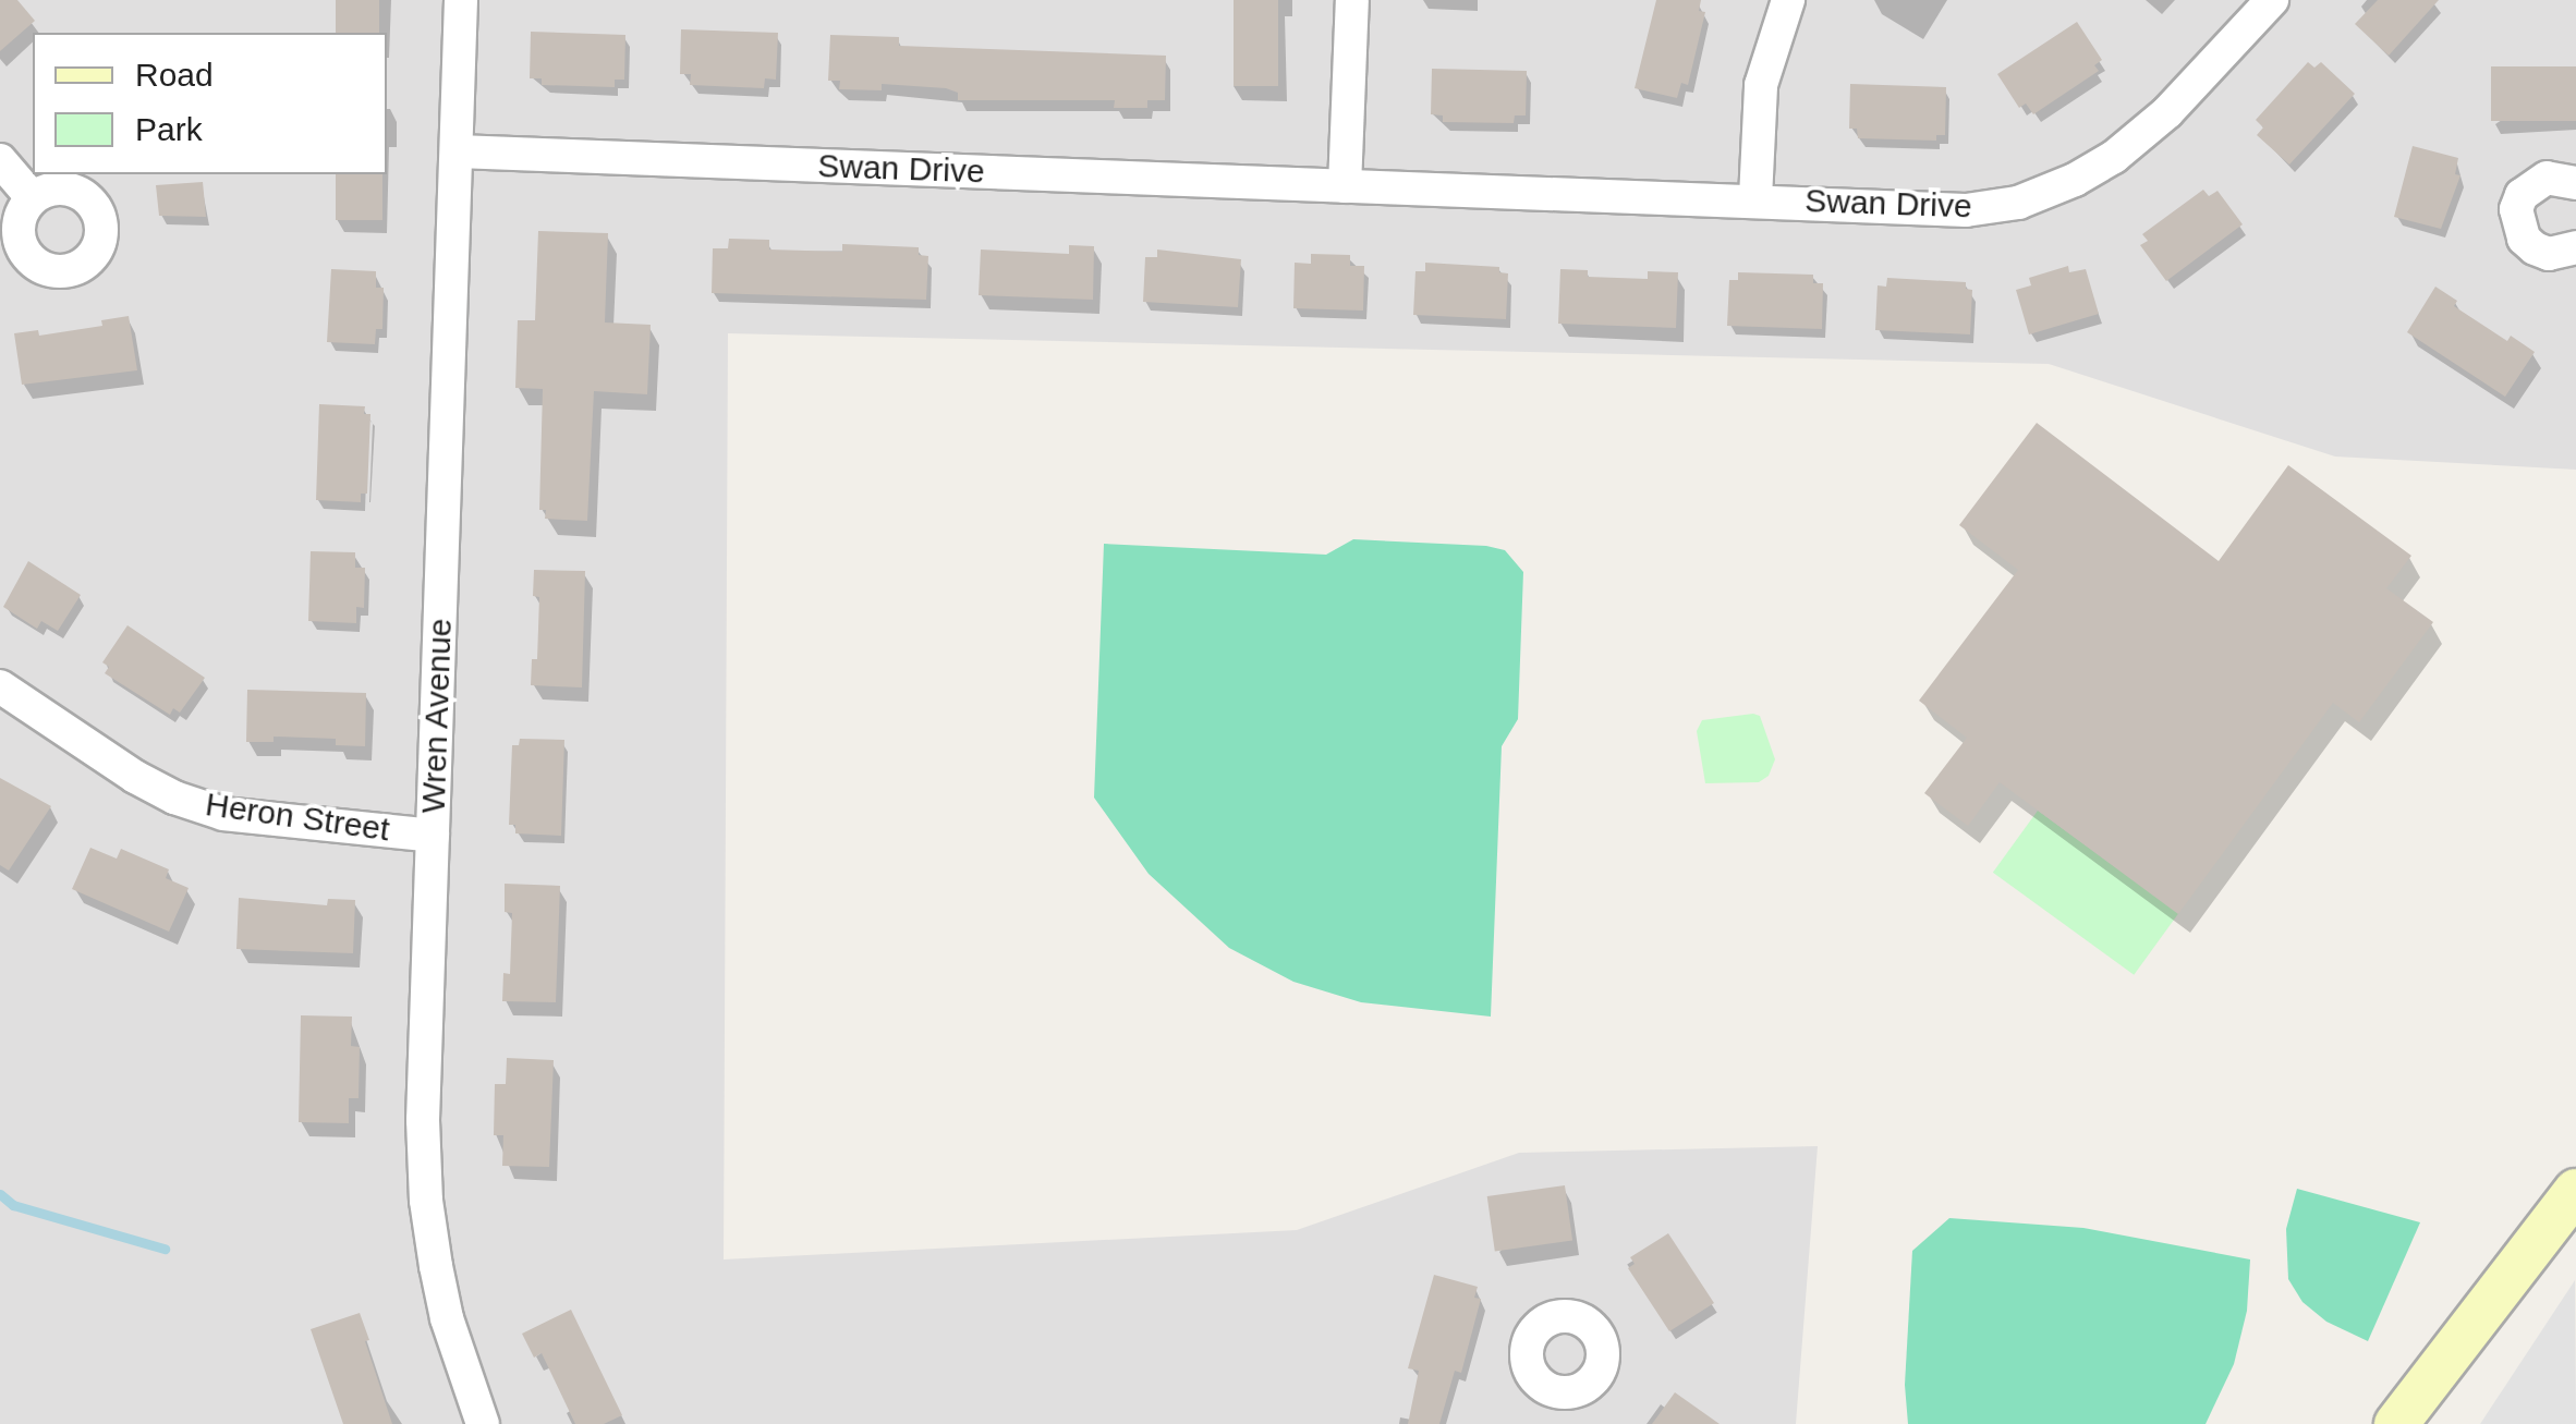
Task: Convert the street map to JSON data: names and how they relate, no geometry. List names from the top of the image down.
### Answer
{
  "streets": {
    "street": ["Swan Drive", "Wren Avenue", "Heron Street"]
  },
  "crossings": [
    ["Swan Drive", "Wren Avenue"],
    ["Wren Avenue", "Heron Street"]
  ],
  "legend": ["Road", "Park"]
}
